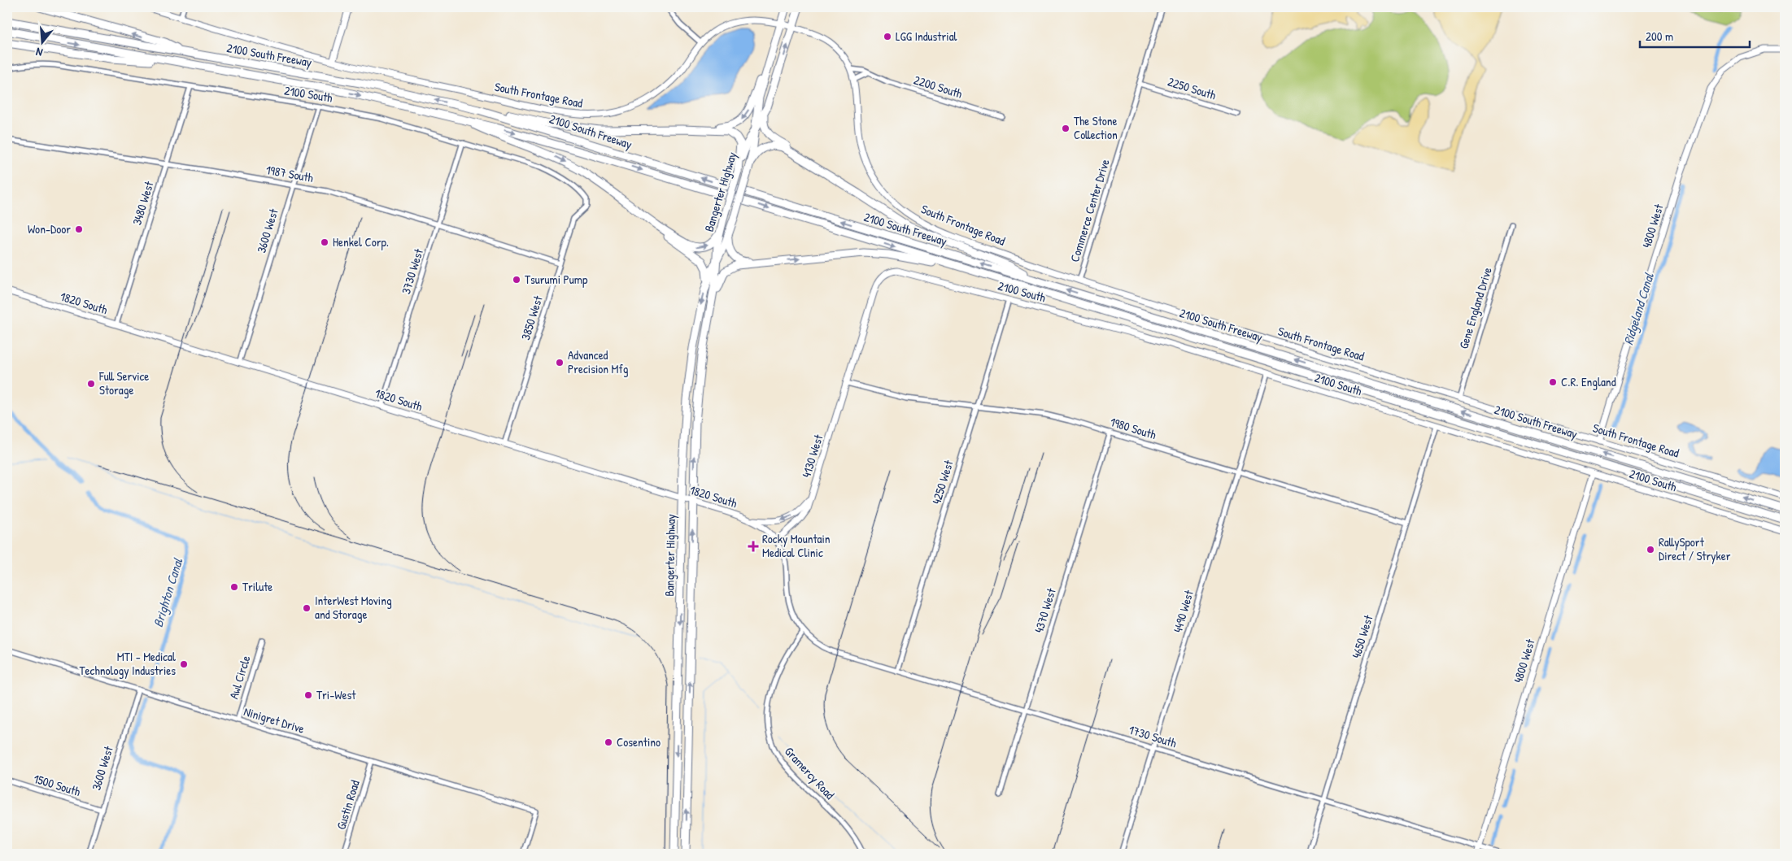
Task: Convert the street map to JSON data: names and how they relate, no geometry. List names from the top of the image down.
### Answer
{
  "streets": {
    "highway": ["2100 South Freeway", "Bangerter Highway"],
    "street": [
      "2200 South",
      "2250 South",
      "2100 South",
      "South Frontage Road",
      "1987 South",
      "3480 West",
      "Commerce Center Drive",
      "4800 West",
      "3600 West",
      "3730 West",
      "1820 South",
      "Gene England Drive",
      "3850 West",
      "1980 South",
      "4130 West",
      "4250 West",
      "4370 West",
      "4490 West",
      "4650 West",
      "Awl Circle",
      "Ninigret Drive",
      "1730 South",
      "Gramercy Road",
      "1500 South",
      "Gustin Road"
    ]
  },
  "crossings": [
    ["2200 South", "South Frontage Road"],
    ["2250 South", "Commerce Center Drive"],
    ["2100 South", "3480 West"],
    ["2100 South", "4800 West"],
    ["2100 South", "3600 West"],
    ["2100 South", "3730 West"],
    ["2100 South", "3850 West"],
    ["2100 South", "4130 West"],
    ["2100 South", "4250 West"],
    ["2100 South", "4490 West"],
    ["2100 South", "4650 West"],
    ["South Frontage Road", "Bangerter Highway"],
    ["South Frontage Road", "Commerce Center Drive"],
    ["South Frontage Road", "4800 West"],
    ["South Frontage Road", "Gene England Drive"],
    ["1987 South", "3480 West"],
    ["1987 South", "3600 West"],
    ["1987 South", "3730 West"],
    ["1987 South", "3850 West"],
    ["Bangerter Highway", "1820 South"],
    ["3480 West", "1820 South"],
    ["4800 West", "1730 South"],
    ["3600 West", "1820 South"],
    ["3600 West", "Ninigret Drive"],
    ["3600 West", "1500 South"],
    ["3730 West", "1820 South"],
    ["1820 South", "3850 West"],
    ["1820 South", "4130 West"],
    ["1980 South", "4130 West"],
    ["1980 South", "4250 West"],
    ["1980 South", "4370 West"],
    ["1980 South", "4490 West"],
    ["1980 South", "4650 West"],
    ["4250 West", "1730 South"],
    ["4370 West", "1730 South"],
    ["4490 West", "1730 South"],
    ["4650 West", "1730 South"],
    ["Awl Circle", "Ninigret Drive"],
    ["Ninigret Drive", "Gustin Road"],
    ["1730 South", "Gramercy Road"]
  ],
  "water": ["Ridgeland Canal", "Brighton Canal"],
  "places": {
    "other": [
      "LGG Industrial",
      "The Stone Collection",
      "Won-Door",
      "Henkel Corp.",
      "Tsurumi Pump",
      "Advanced Precision Mfg",
      "C.R. England",
      "Full Service Storage",
      "RallySport Direct / Stryker",
      "Trilute",
      "InterWest Moving and Storage",
      "MTI - Medical Technology Industries",
      "Tri-West",
      "Cosentino"
    ],
    "health": ["Rocky Mountain Medical Clinic"]
  },
  "scale_bar": "200 m",
  "north": "bottom"
}
